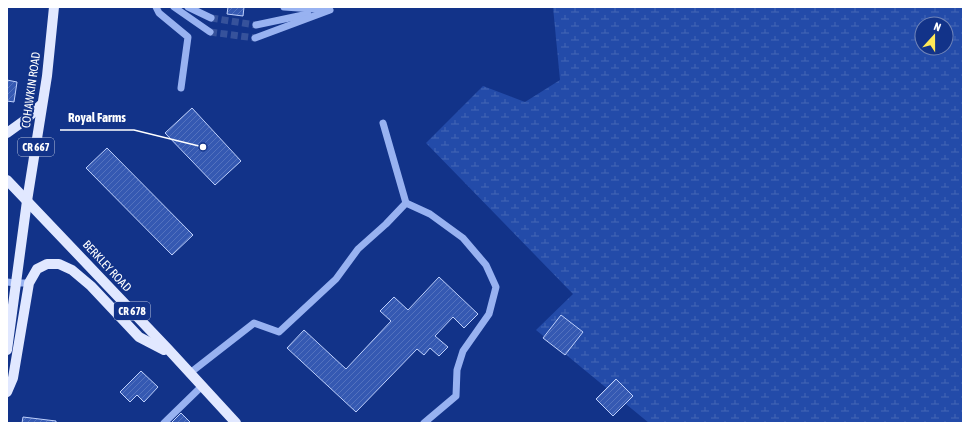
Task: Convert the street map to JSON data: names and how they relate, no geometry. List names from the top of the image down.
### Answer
{
  "streets": {
    "main road": [
      "COHAWKIN ROAD",
      "CR 667",
      "BERKLEY ROAD",
      "CR 678"
    ]
  },
  "crossings": [
    ["COHAWKIN ROAD", "CR 667"],
    ["COHAWKIN ROAD", "BERKLEY ROAD"],
    ["CR 667", "BERKLEY ROAD"]
  ],
  "places": ["Royal Farms"],
  "north": "top"
}
